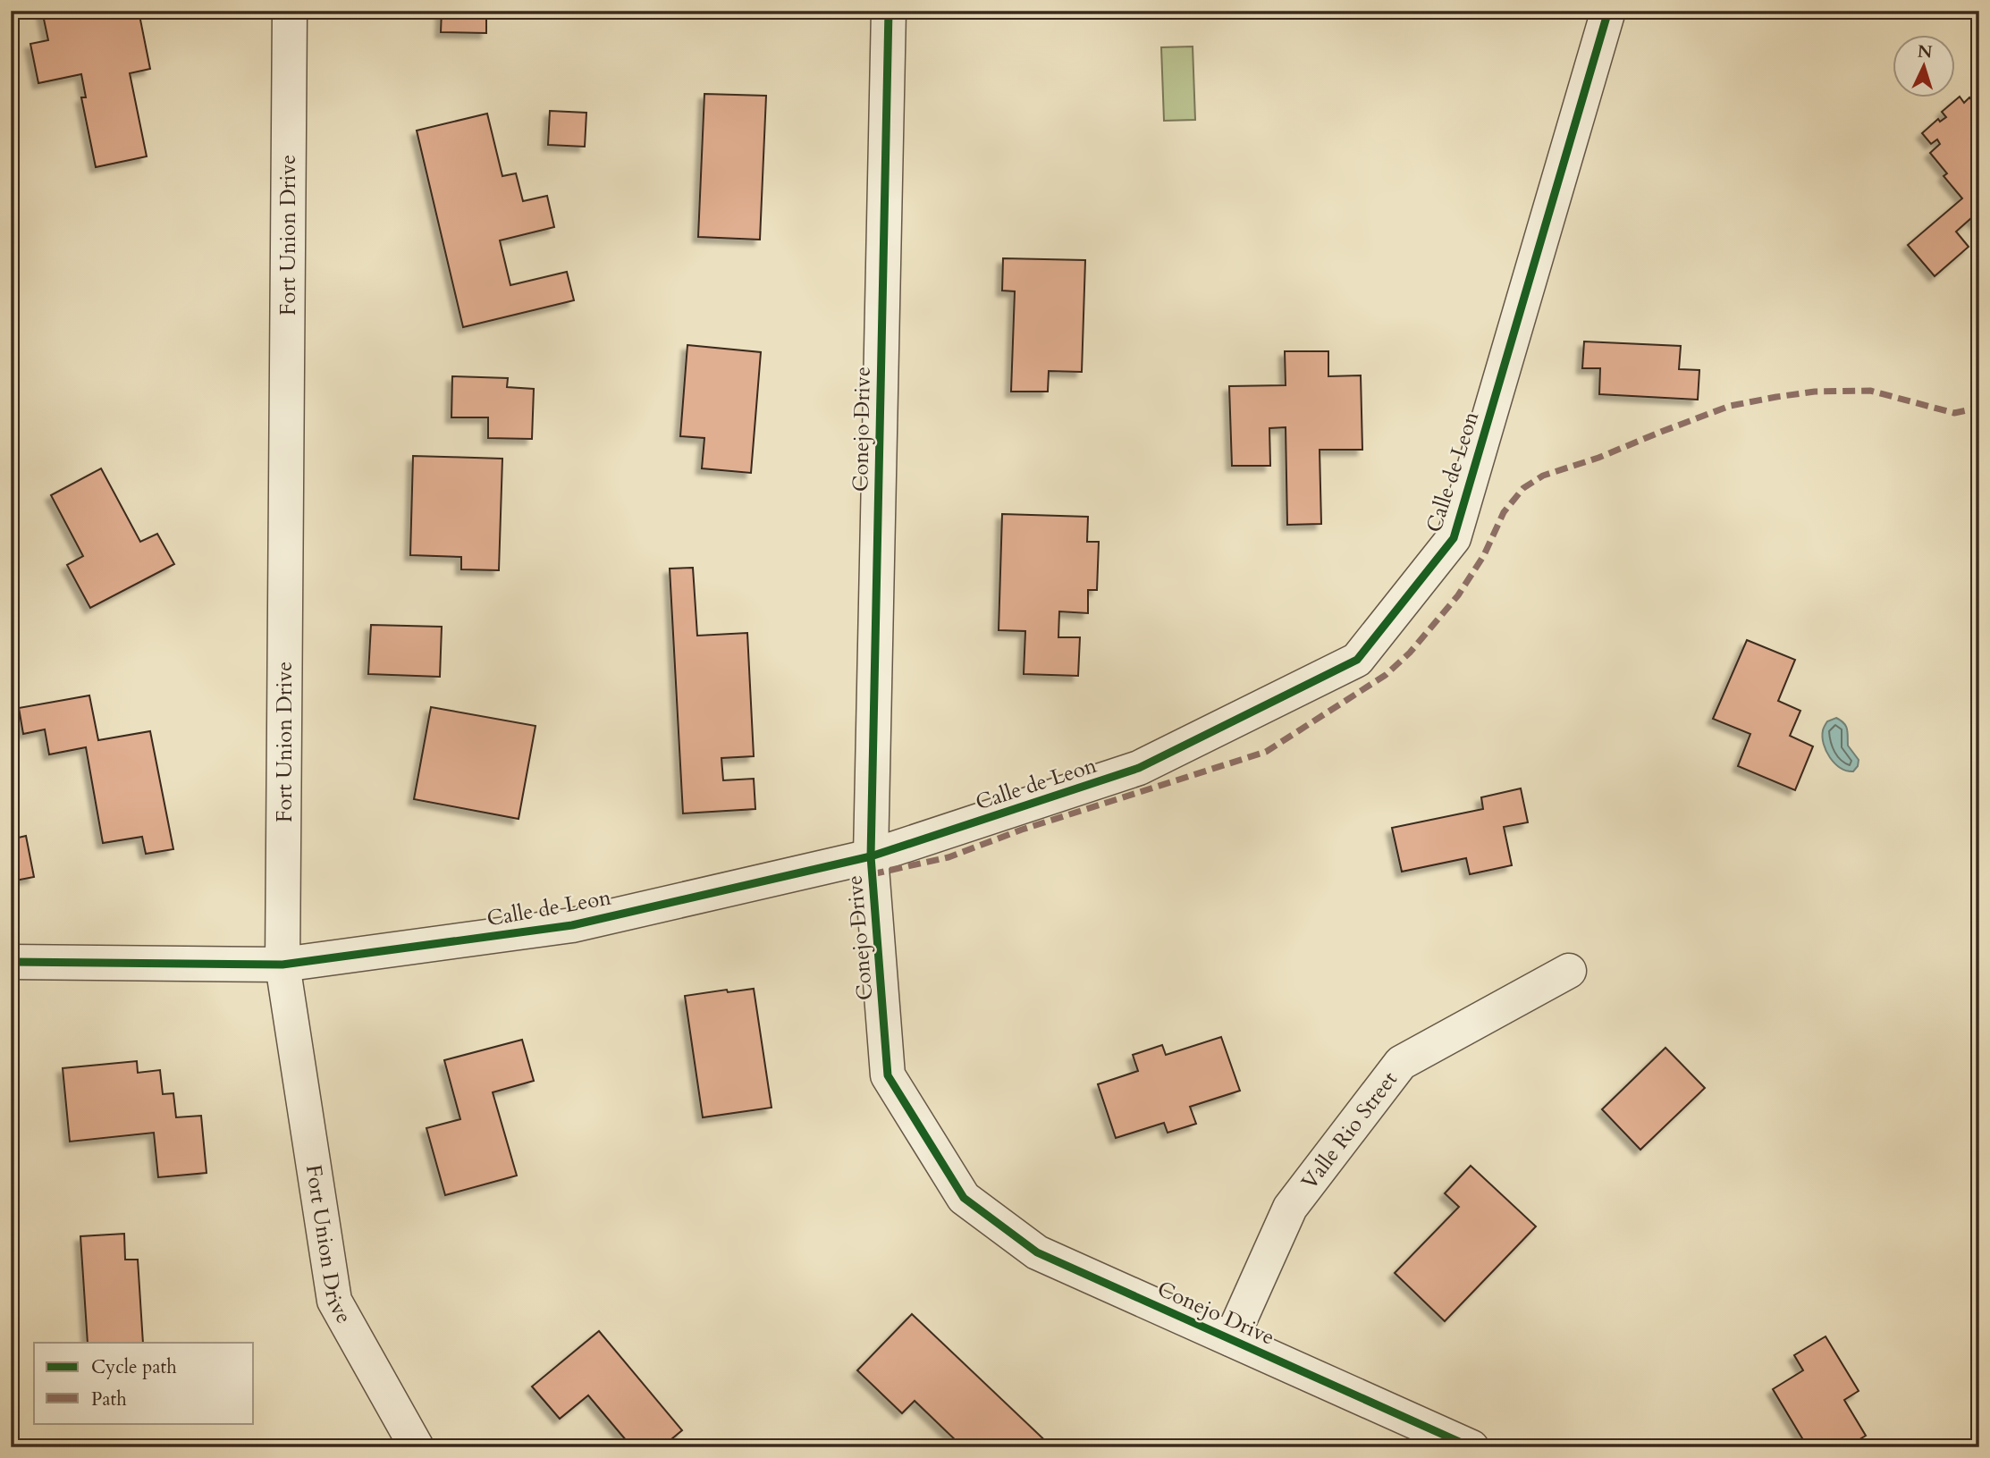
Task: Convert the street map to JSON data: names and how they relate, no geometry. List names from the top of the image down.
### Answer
{
  "streets": {
    "street": [
      "Fort Union Drive",
      "Conejo Drive",
      "Calle de Leon",
      "Valle Rio Street"
    ]
  },
  "crossings": [
    ["Fort Union Drive", "Calle de Leon"],
    ["Conejo Drive", "Calle de Leon"],
    ["Conejo Drive", "Valle Rio Street"]
  ],
  "legend": ["Cycle path", "Path"],
  "north": "top"
}
